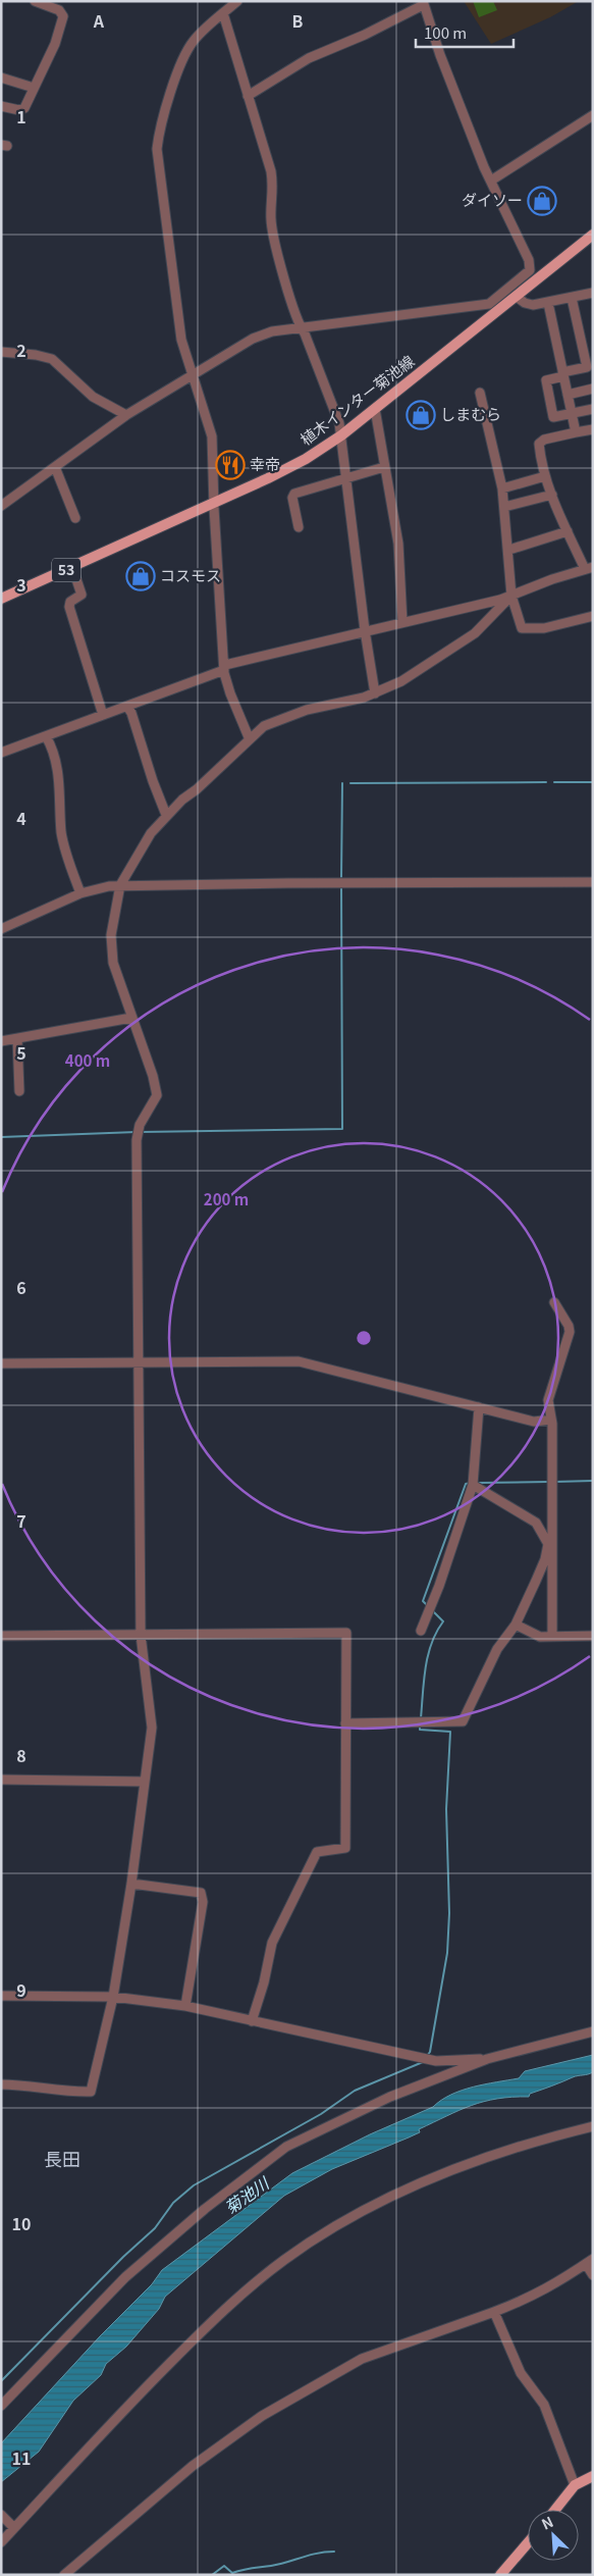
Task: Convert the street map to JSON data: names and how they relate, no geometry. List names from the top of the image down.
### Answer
{
  "streets": {
    "main road": ["植木インター菊池線", "53"]
  },
  "districts": ["長田"],
  "water": ["菊池川"],
  "places": {
    "shop": ["ダイソー", "しまむら", "コスモス"],
    "restaurant": ["幸帝"]
  },
  "scale_bar": "100 m",
  "north": "top left",
  "grid": {
    "columns": ["A", "B"],
    "rows": [
      "1",
      "2",
      "3",
      "4",
      "5",
      "6",
      "7",
      "8",
      "9",
      "10",
      "11"
    ]
  },
  "rings": ["400 m", "200 m"]
}
